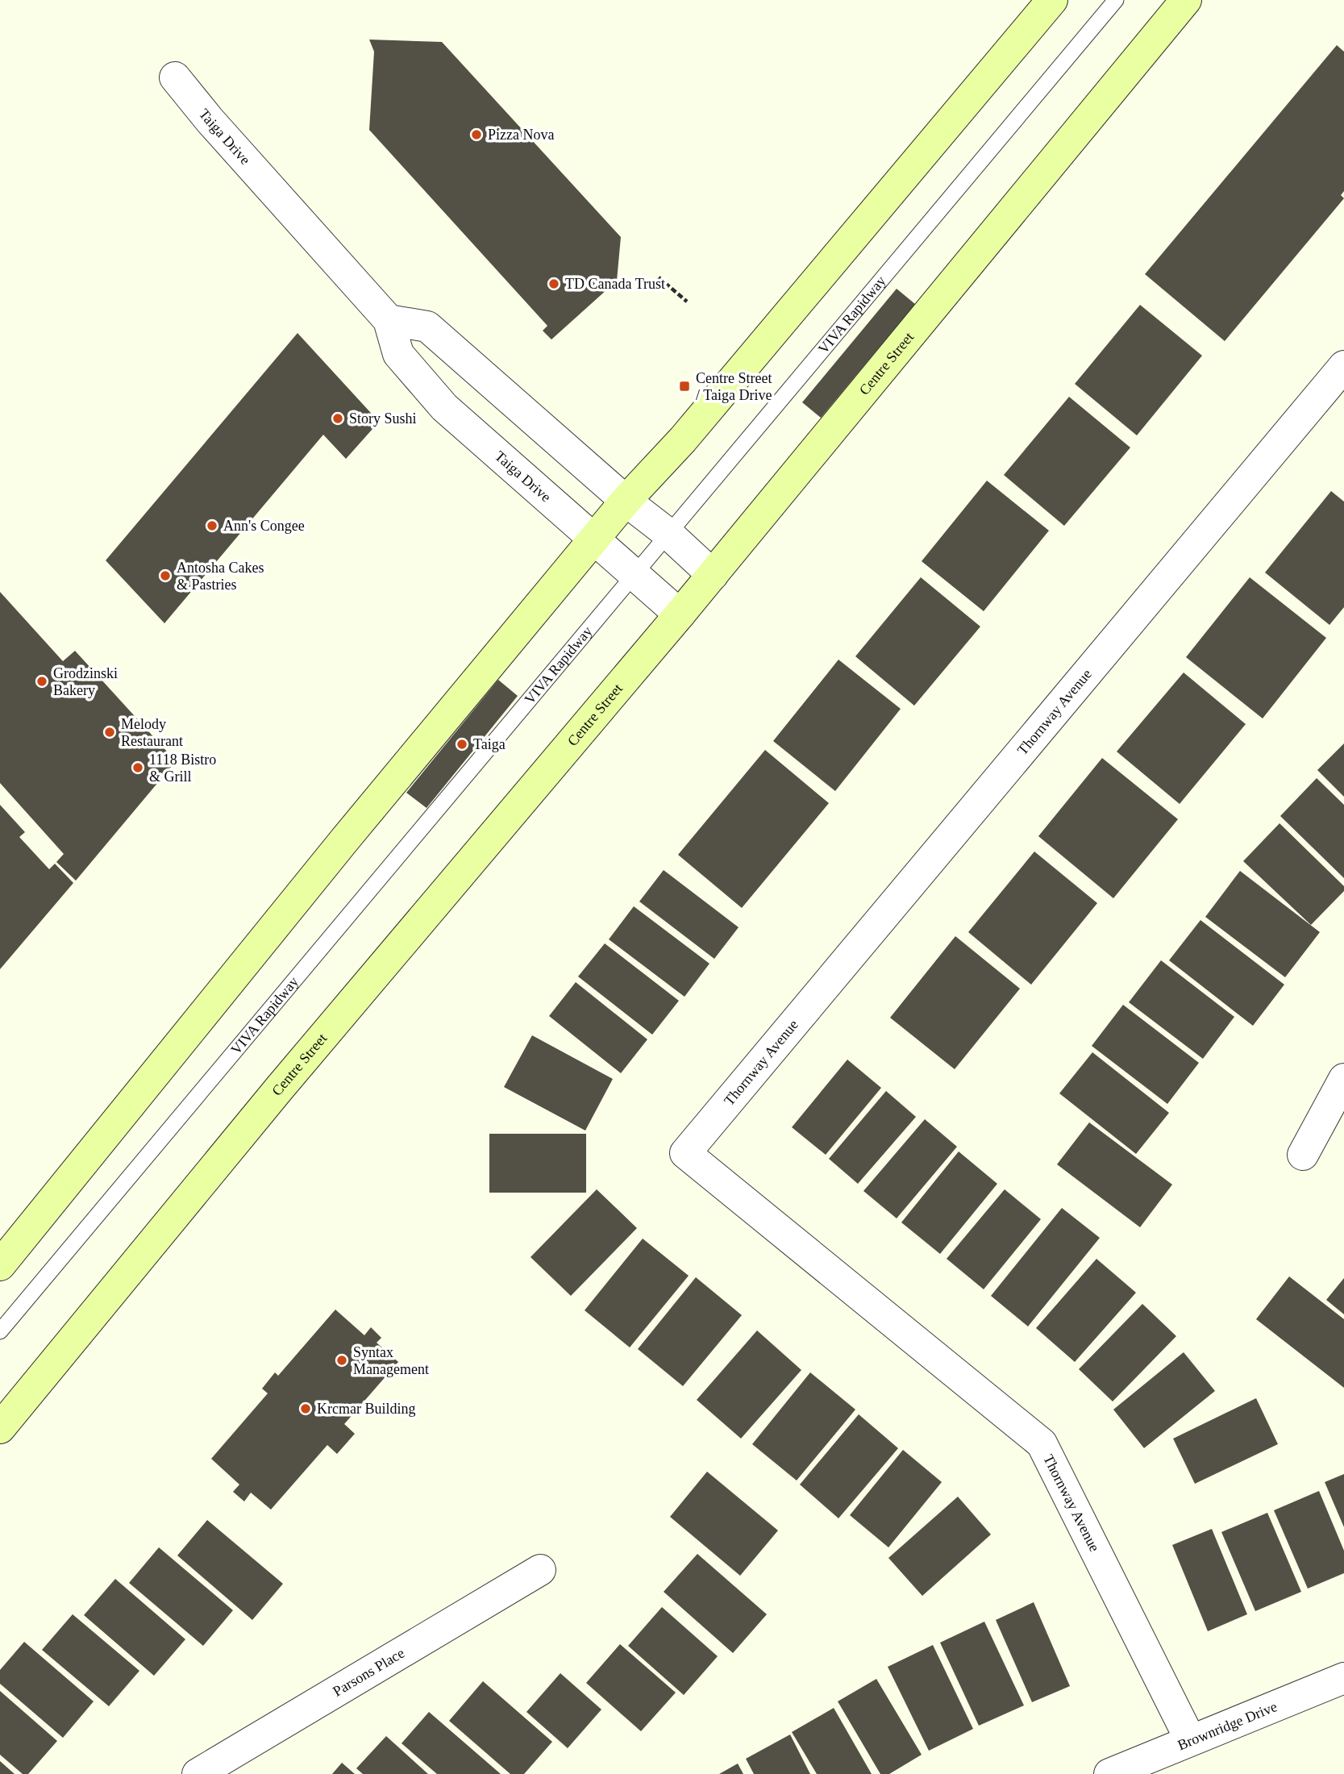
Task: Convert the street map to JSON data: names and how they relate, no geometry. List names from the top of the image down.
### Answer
{
  "streets": {
    "main road": ["Centre Street"],
    "street": [
      "Taiga Drive",
      "Thornway Avenue",
      "Parsons Place",
      "Brownridge Drive"
    ],
    "lane": ["VIVA Rapidway"]
  },
  "crossings": [
    ["Taiga Drive", "VIVA Rapidway"],
    ["Taiga Drive", "Centre Street"],
    ["Thornway Avenue", "Brownridge Drive"]
  ],
  "places": {
    "other": [
      "Pizza Nova",
      "TD Canada Trust",
      "Story Sushi",
      "Ann's Congee",
      "Antosha Cakes & Pastries",
      "Grodzinski Bakery",
      "Melody Restaurant",
      "Taiga",
      "1118 Bistro & Grill",
      "Syntax Management",
      "Krcmar Building"
    ],
    "transit": ["Centre Street / Taiga Drive"]
  }
}
